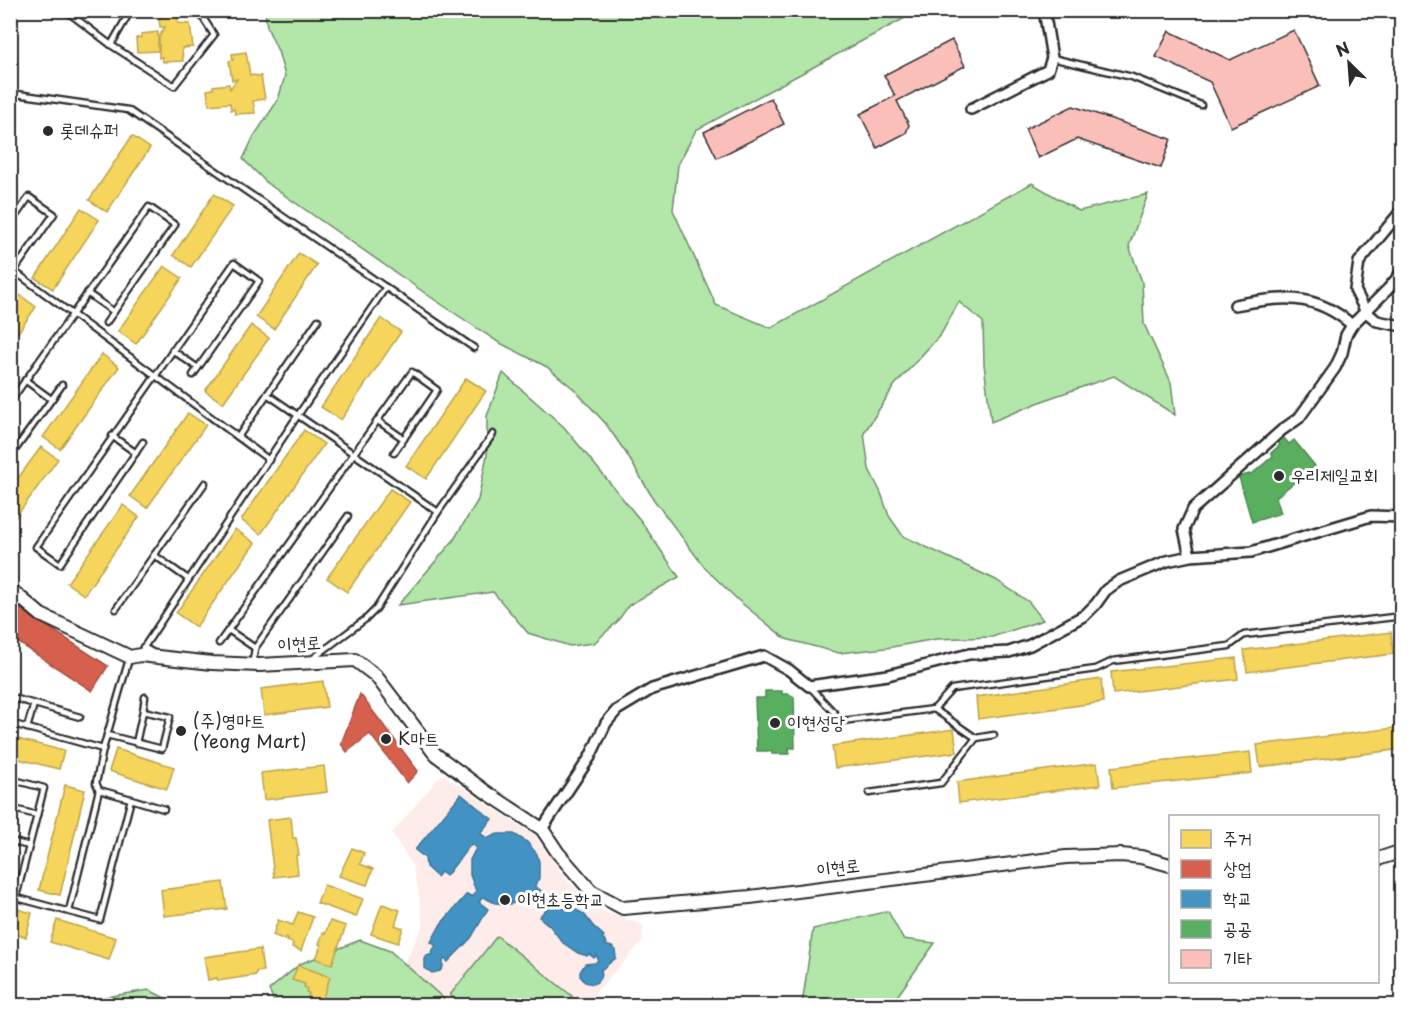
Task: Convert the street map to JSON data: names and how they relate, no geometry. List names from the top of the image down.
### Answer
{
  "streets": {
    "street": ["이현로"]
  },
  "places": [
    "롯데슈퍼",
    "우리제일교회",
    "이현성당",
    "(주)영마트 (Yeong Mart)",
    "K마트",
    "이현초등학교"
  ],
  "legend": [
    "주거",
    "상업",
    "학교",
    "공공",
    "기타"
  ],
  "north": "top left"
}
